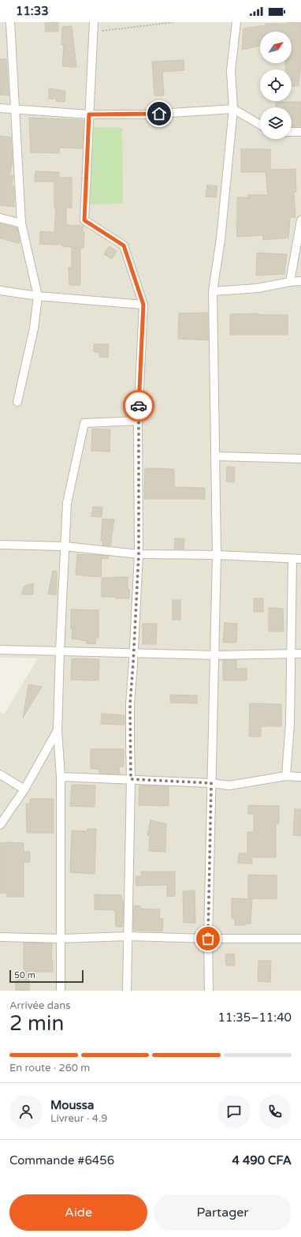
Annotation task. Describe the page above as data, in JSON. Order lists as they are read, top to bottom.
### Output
{
  "scale_bar": "50 m",
  "north": "top right",
  "page": {
    "status": "11:33",
    "scale": "50 m",
    "heading": ["2 min", "Arrivée dans", "11:35–11:40"],
    "panel": [
      "Moussa",
      "Livreur · 4.9",
      "Commande #6456",
      "4 490 CFA"
    ],
    "bar": "En route · 260 m",
    "buttons": ["Aide", "Partager"]
  }
}
